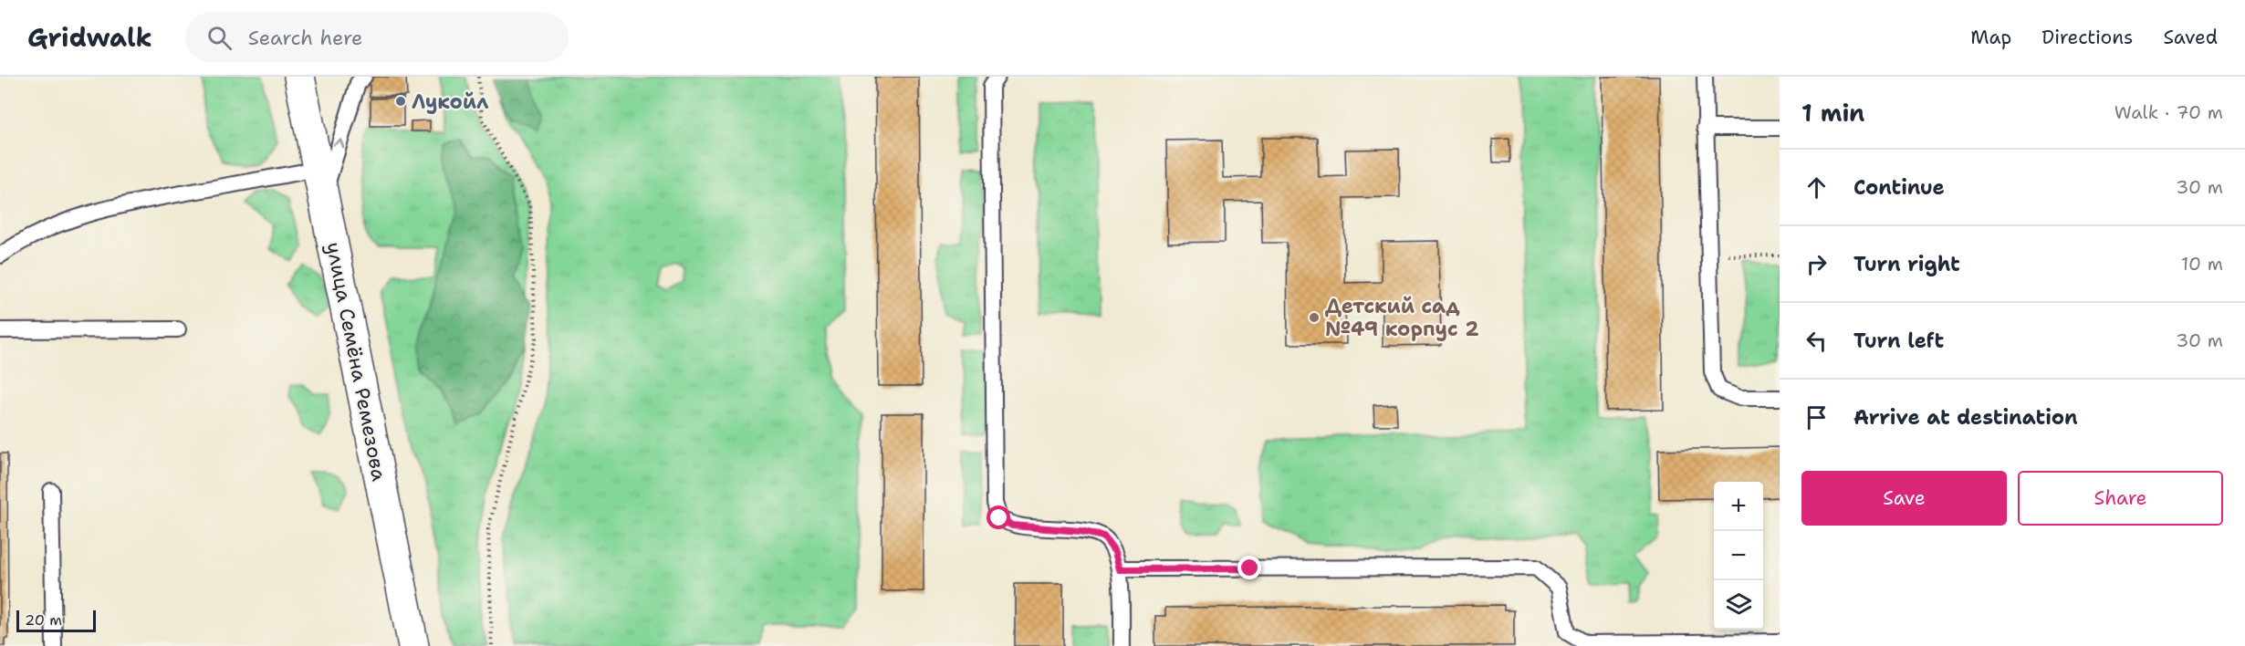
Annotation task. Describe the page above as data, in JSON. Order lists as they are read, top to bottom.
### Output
{
  "streets": {
    "main road": ["улица Семёна Ремезова"]
  },
  "places": ["Лукойл", "Детский сад №49 корпус 2"],
  "scale_bar": "20 m",
  "page": {
    "header": "Gridwalk",
    "search": "Search here",
    "nav": ["Map", "Directions", "Saved"],
    "heading": ["1 min", "Walk · 70 m"],
    "list": [
      ["Continue", "30 m"],
      ["Turn right", "10 m"],
      ["Turn left", "30 m"],
      "Arrive at destination"
    ],
    "buttons": ["Save", "Share"],
    "map_buttons": ["+", "−"],
    "scale": "20 m"
  }
}
